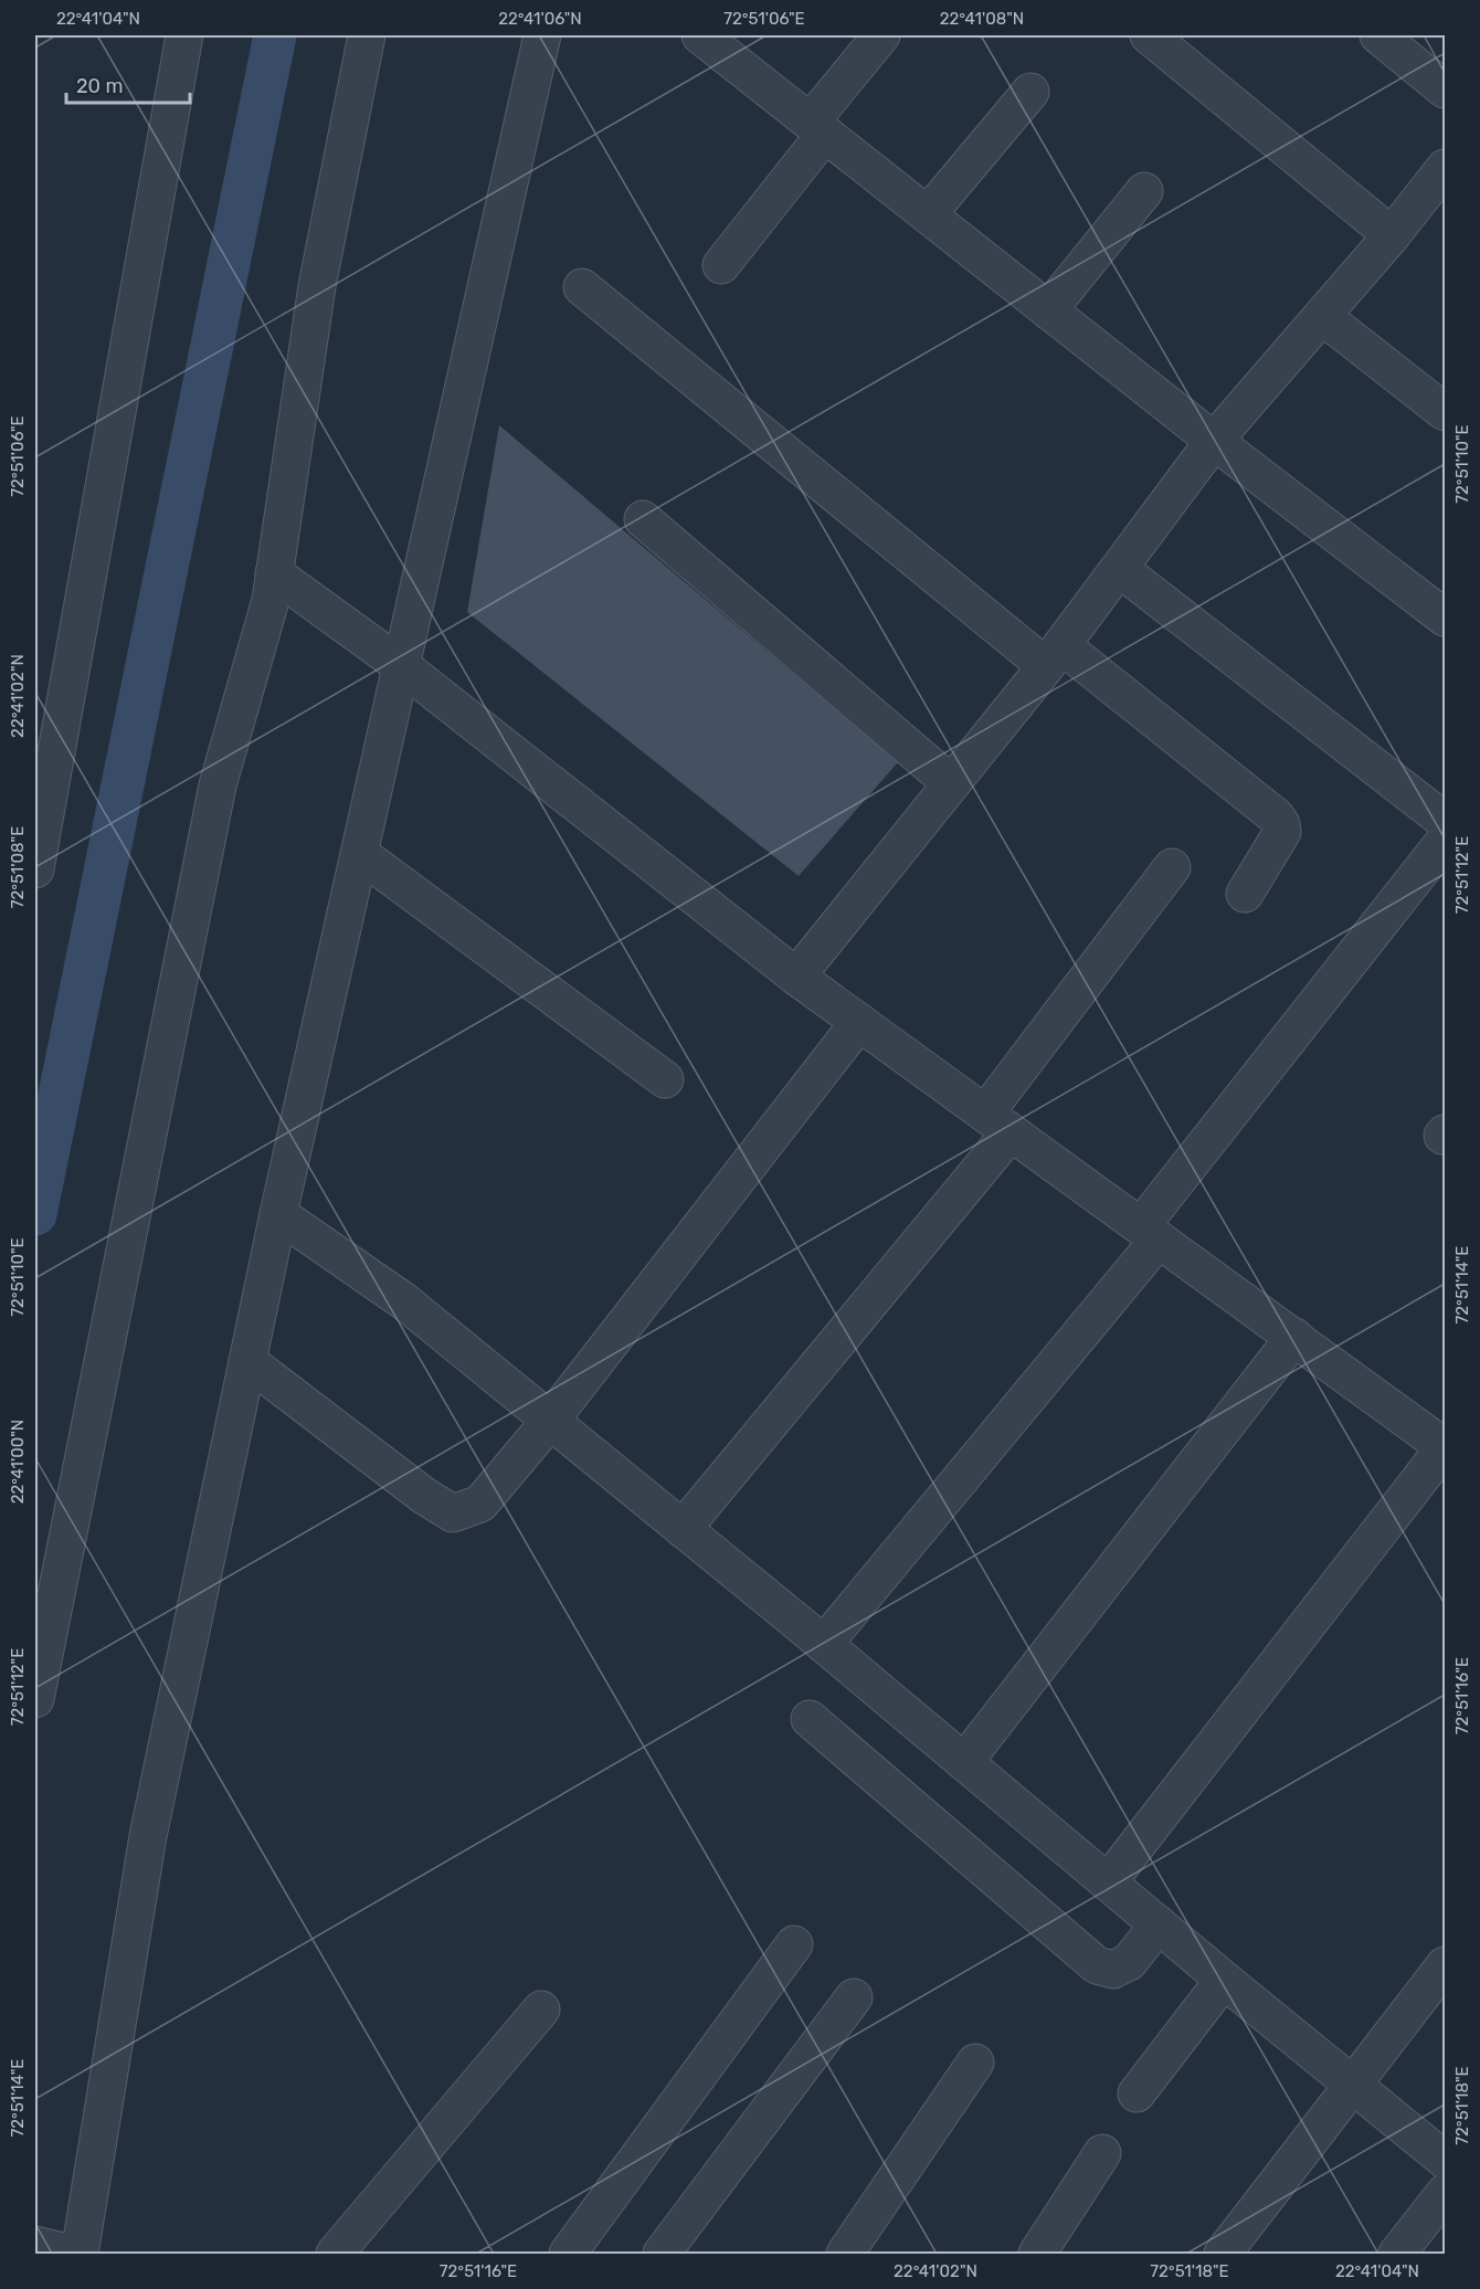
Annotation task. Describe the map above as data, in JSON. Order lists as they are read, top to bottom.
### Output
{
  "scale_bar": "20 m",
  "coordinates": [
    "22°41'04\"N",
    "22°41'06\"N",
    "72°51'06\"E",
    "22°41'08\"N",
    "72°51'10\"E",
    "22°41'02\"N",
    "72°51'08\"E",
    "72°51'12\"E",
    "72°51'14\"E",
    "22°41'00\"N",
    "72°51'16\"E",
    "72°51'18\"E"
  ]
}
